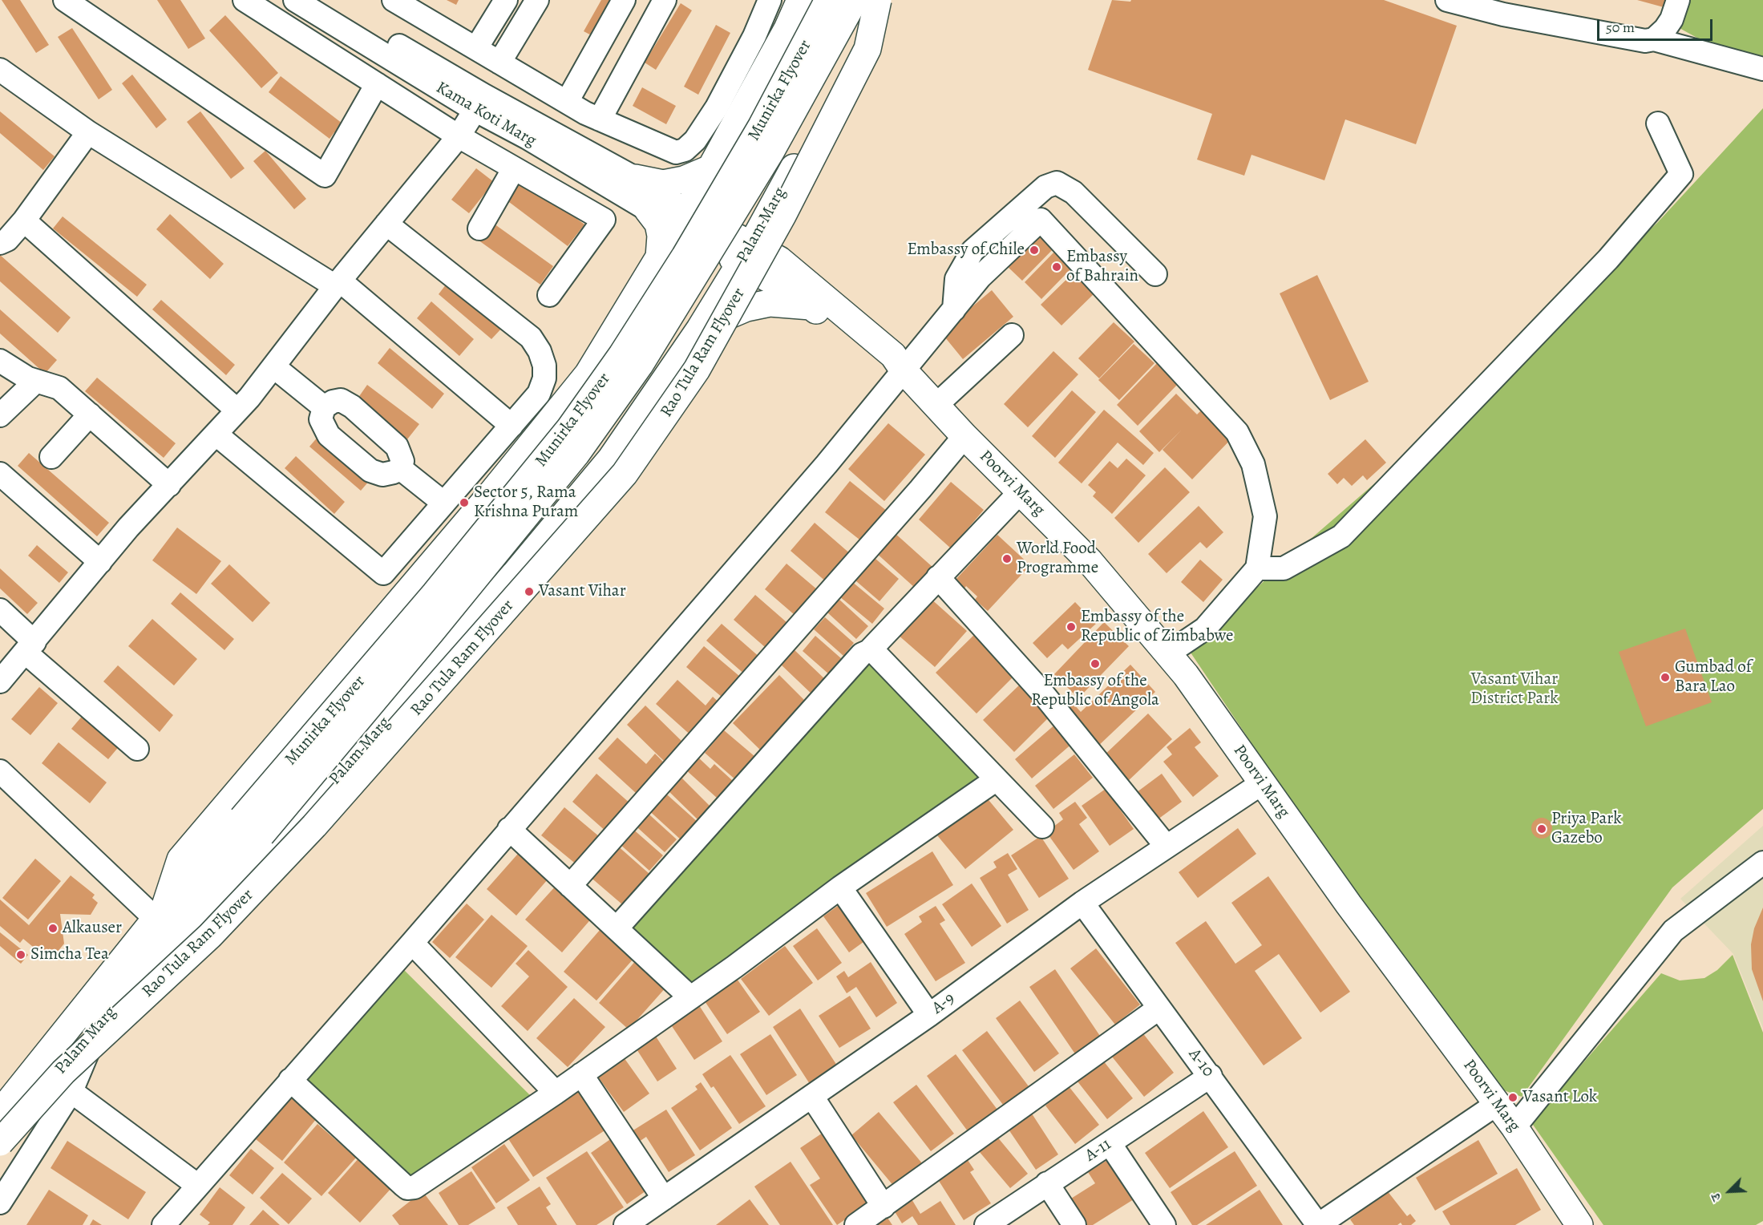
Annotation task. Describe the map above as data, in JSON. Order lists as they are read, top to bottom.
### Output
{
  "streets": {
    "main road": [
      "Munirka Flyover",
      "Palam Marg",
      "Rao Tula Ram Flyover",
      "Poorvi Marg"
    ],
    "street": [
      "Kama Koti Marg",
      "A-9",
      "A-10",
      "A-11"
    ]
  },
  "crossings": [
    ["Munirka Flyover", "Palam Marg"],
    ["Kama Koti Marg", "Palam Marg"],
    ["Palam Marg", "Rao Tula Ram Flyover"],
    ["Palam Marg", "Poorvi Marg"],
    ["Poorvi Marg", "A-9"],
    ["A-9", "A-10"],
    ["A-10", "A-11"]
  ],
  "parks": ["Vasant Vihar District Park"],
  "places": [
    "Embassy of Chile",
    "Embassy of Bahrain",
    "Sector 5, Rama Krishna Puram",
    "World Food Programme",
    "Vasant Vihar",
    "Embassy of the Republic of Zimbabwe",
    "Embassy of the Republic of Angola",
    "Gumbad of Bara Lao",
    "Priya Park Gazebo",
    "Alkauser",
    "Simcha Tea",
    "Vasant Lok"
  ],
  "scale_bar": "50 m",
  "north": "bottom left"
}
